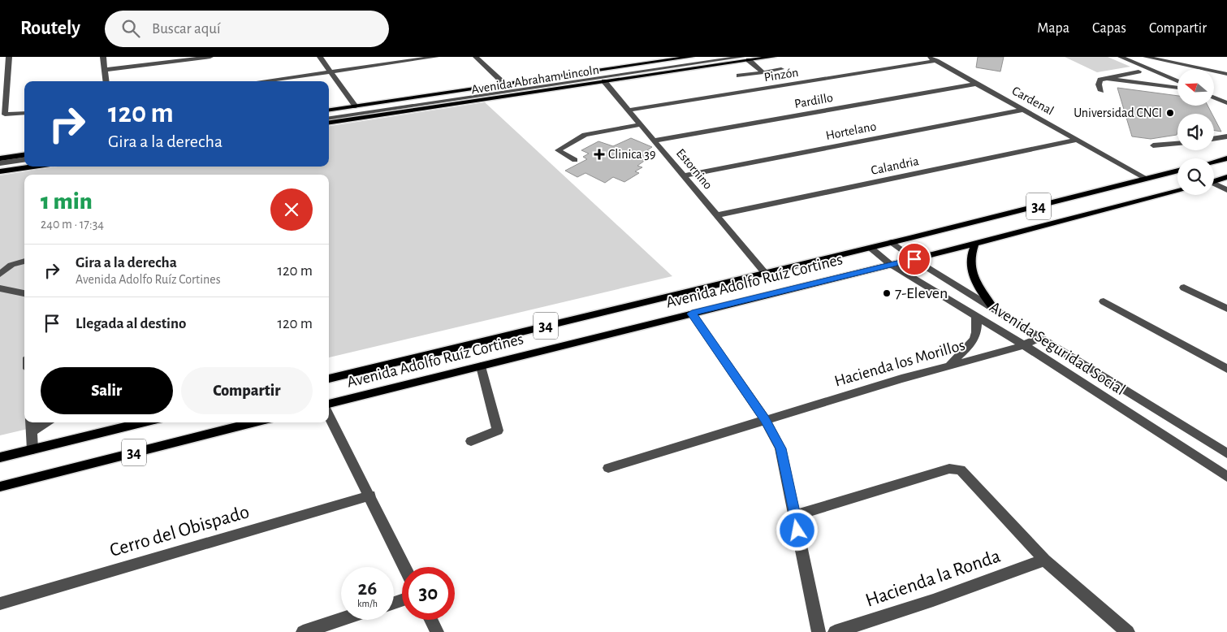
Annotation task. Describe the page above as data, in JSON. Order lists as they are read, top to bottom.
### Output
{
  "streets": {
    "main road": ["Avenida Abraham Lincoln", "34", "Avenida Adolfo Ruíz Cortines"],
    "street": [
      "Pinzón",
      "Pardillo",
      "Cardenal",
      "Hortelano",
      "Calandria",
      "Estornino",
      "Avenida Seguridad Social",
      "Hacienda los Morillos",
      "Cerro del Obispado",
      "Hacienda la Ronda"
    ]
  },
  "crossings": [
    ["Pinzón", "Cardenal"],
    ["Pinzón", "Estornino"],
    ["Avenida Abraham Lincoln", "Estornino"],
    ["Pardillo", "Cardenal"],
    ["Pardillo", "Estornino"],
    ["Cardenal", "Hortelano"],
    ["Cardenal", "Calandria"],
    ["Cardenal", "Avenida Adolfo Ruíz Cortines"],
    ["Hortelano", "Estornino"],
    ["Calandria", "Estornino"],
    ["Estornino", "Avenida Adolfo Ruíz Cortines"],
    ["Avenida Adolfo Ruíz Cortines", "Avenida Seguridad Social"],
    ["Avenida Seguridad Social", "Hacienda los Morillos"]
  ],
  "places": {
    "other": ["Universidad CNCI", "7-Eleven"],
    "health": ["Clinica 39"]
  },
  "north": "left",
  "page": {
    "header": "Routely",
    "search": "Buscar aquí",
    "nav": ["Mapa", "Capas", "Compartir"],
    "turn": ["120 m", "Gira a la derecha"],
    "heading": ["1 min", "240 m · 17:34"],
    "list": [
      {
        "name": "Gira a la derecha",
        "note": "Avenida Adolfo Ruíz Cortines",
        "value": "120 m"
      },
      {
        "name": "Llegada al destino",
        "value": "120 m"
      }
    ],
    "buttons": ["Salir", "Compartir"],
    "speed": "26 km/h",
    "limit": "30"
  }
}
